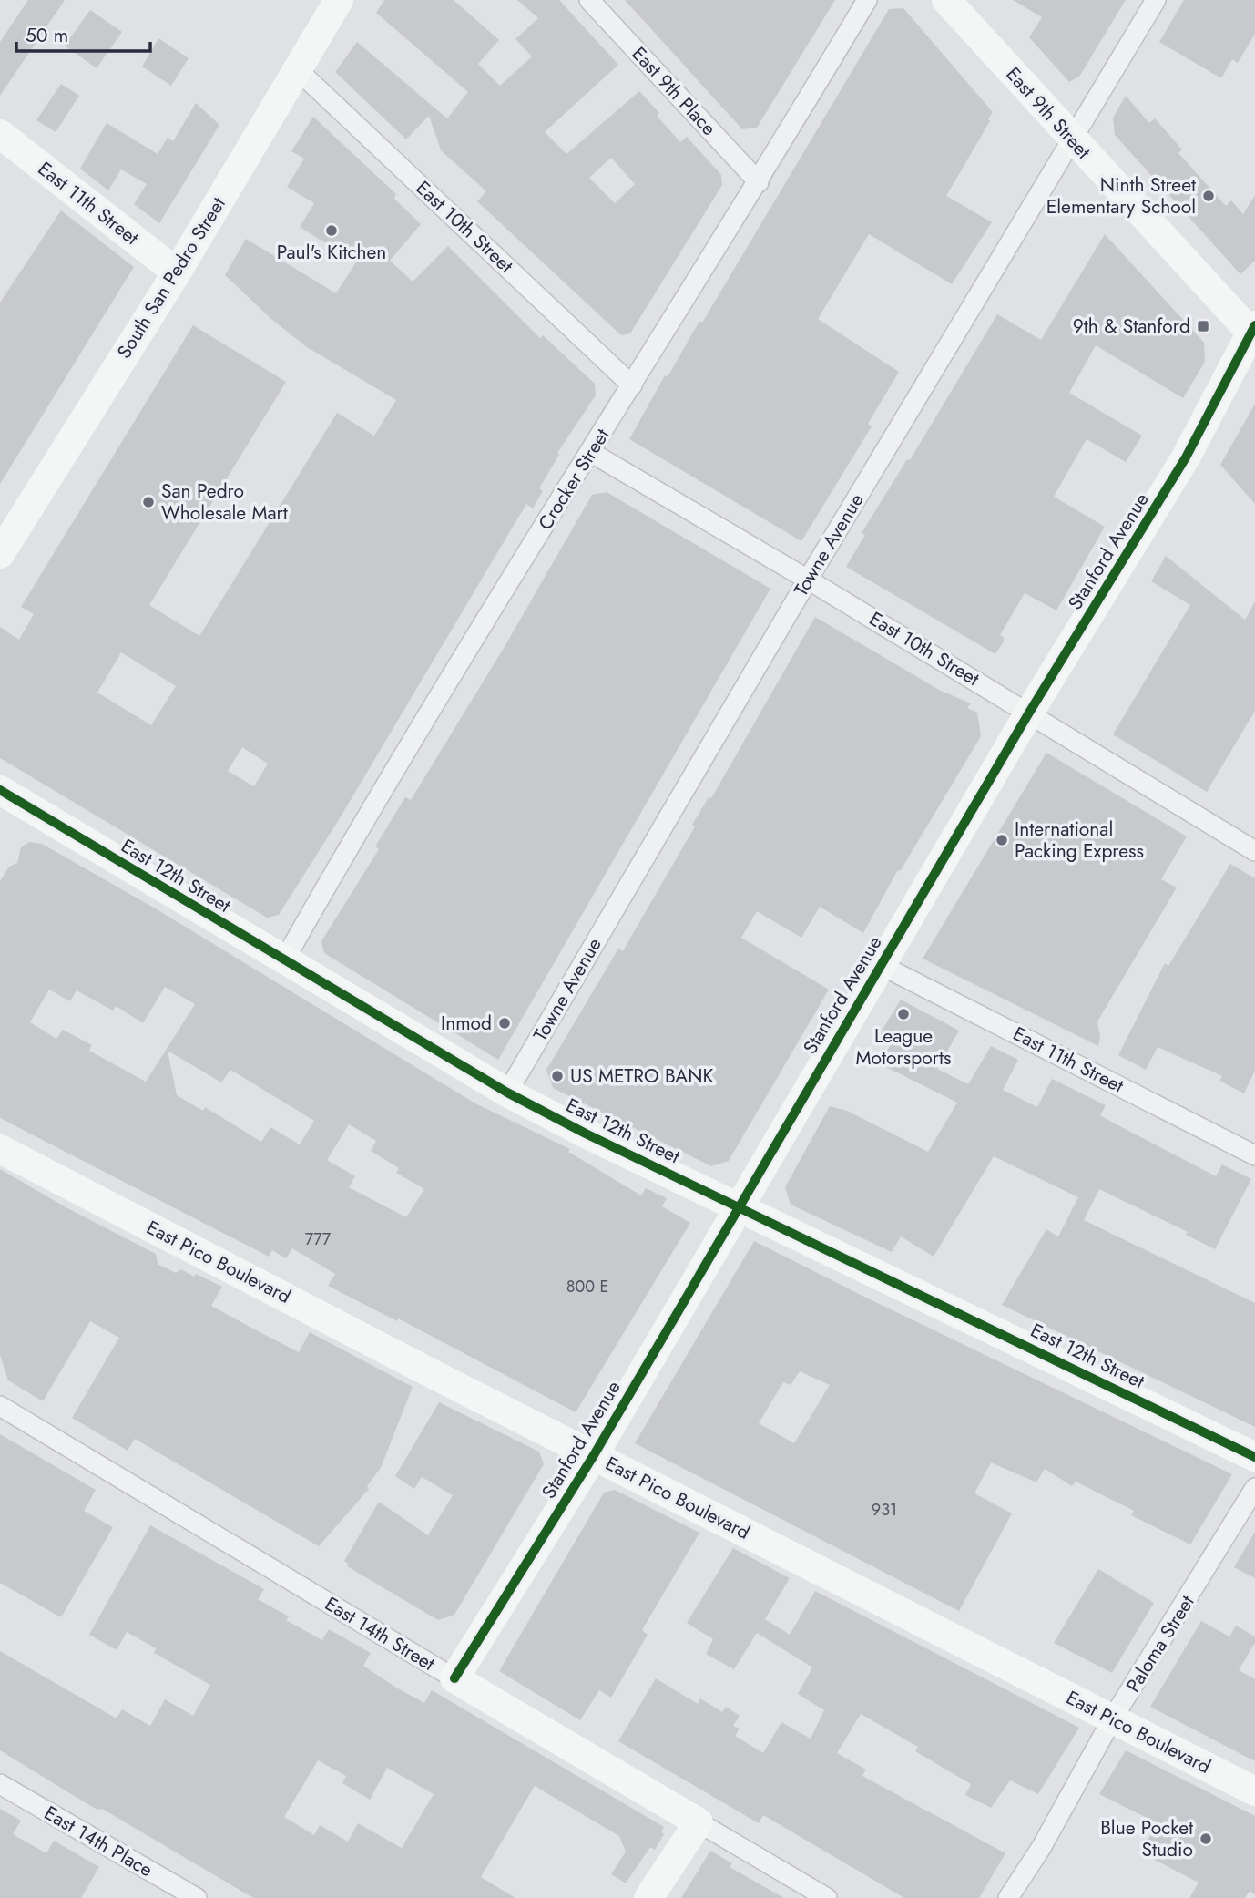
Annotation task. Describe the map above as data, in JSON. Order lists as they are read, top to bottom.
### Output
{
  "streets": {
    "street": [
      "East 9th Place",
      "East 9th Street",
      "East 11th Street",
      "East 10th Street",
      "South San Pedro Street",
      "Crocker Street",
      "Towne Avenue",
      "Stanford Avenue",
      "East 12th Street",
      "East Pico Boulevard",
      "East 14th Street",
      "Paloma Street",
      "East 14th Place"
    ]
  },
  "crossings": [
    ["East 9th Place", "Crocker Street"],
    ["East 9th Street", "Towne Avenue"],
    ["East 9th Street", "Stanford Avenue"],
    ["East 11th Street", "South San Pedro Street"],
    ["East 11th Street", "Stanford Avenue"],
    ["East 10th Street", "South San Pedro Street"],
    ["East 10th Street", "Crocker Street"],
    ["East 10th Street", "Towne Avenue"],
    ["East 10th Street", "Stanford Avenue"],
    ["Crocker Street", "East 12th Street"],
    ["Towne Avenue", "East 12th Street"],
    ["Stanford Avenue", "East 12th Street"],
    ["Stanford Avenue", "East Pico Boulevard"],
    ["Stanford Avenue", "East 14th Street"],
    ["East Pico Boulevard", "Paloma Street"]
  ],
  "places": {
    "other": [
      "Ninth Street Elementary School",
      "Paul's Kitchen",
      "San Pedro Wholesale Mart",
      "International Packing Express",
      "League Motorsports",
      "Inmod",
      "US METRO BANK",
      "Blue Pocket Studio"
    ],
    "transit": ["9th & Stanford"]
  },
  "house_numbers": ["777", "800 E", "931"],
  "scale_bar": "50 m"
}
